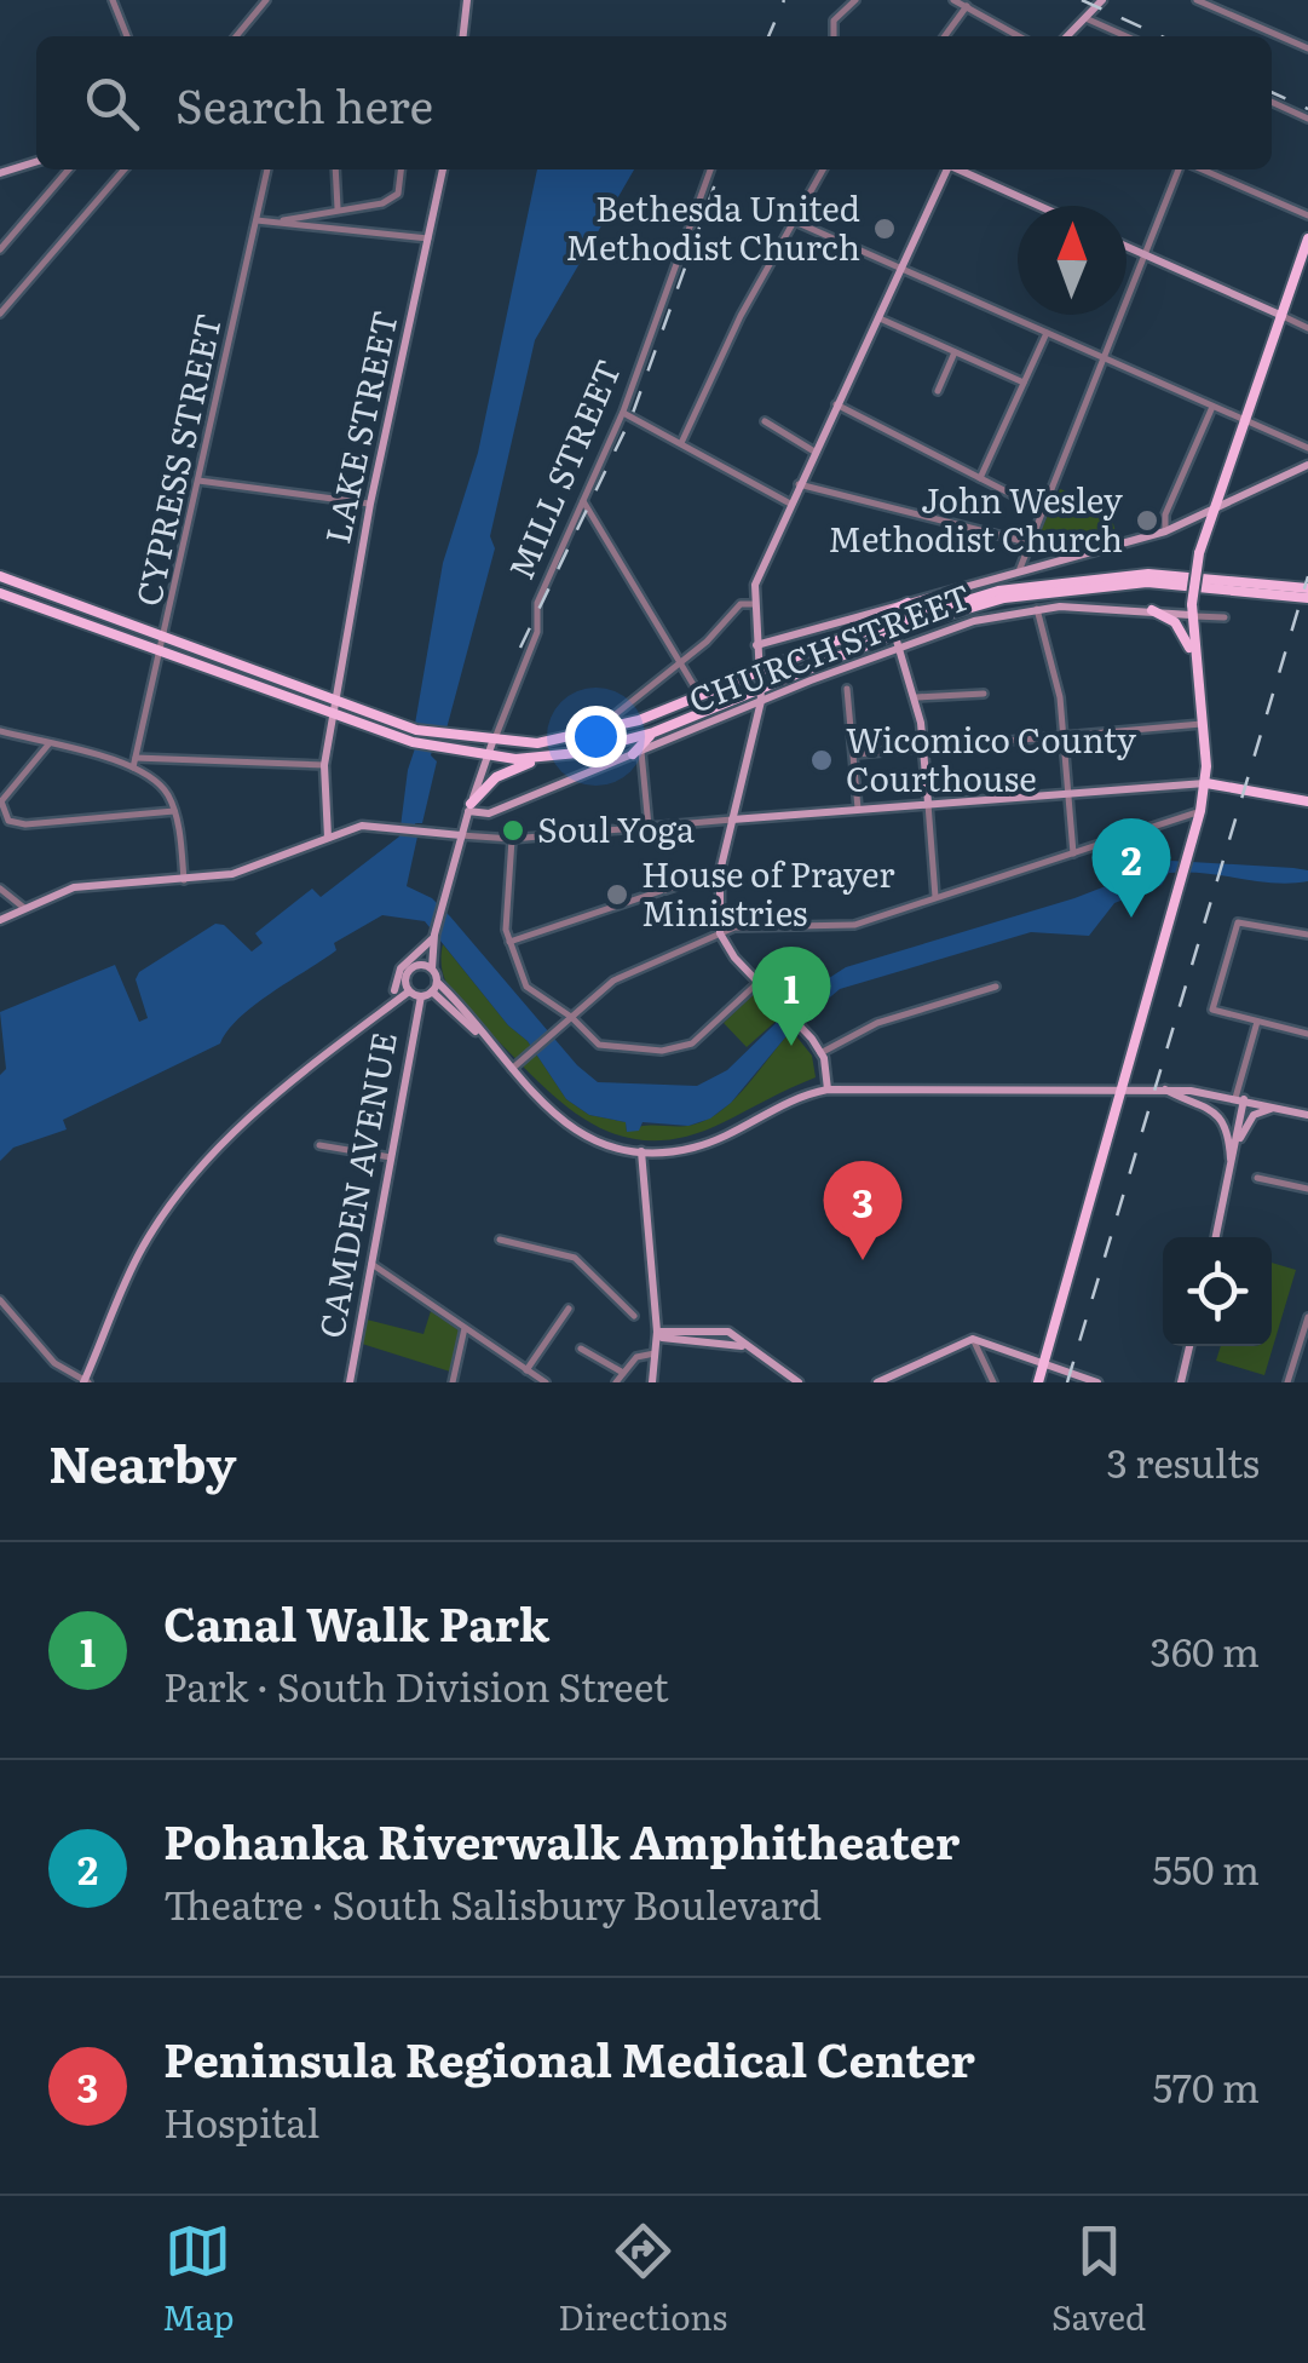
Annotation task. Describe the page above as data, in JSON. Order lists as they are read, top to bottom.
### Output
{
  "streets": {
    "street": [
      "LAKE STREET",
      "CYPRESS STREET",
      "MILL STREET",
      "CHURCH STREET",
      "CAMDEN AVENUE"
    ]
  },
  "crossings": [
    ["MILL STREET", "CHURCH STREET"],
    ["MILL STREET", "CAMDEN AVENUE"]
  ],
  "places": [
    "Bethesda United Methodist Church",
    "John Wesley Methodist Church",
    "Wicomico County Courthouse",
    "Soul Yoga",
    "House of Prayer Ministries"
  ],
  "north": "top",
  "page": {
    "search": "Search here",
    "pins": ["2", "1", "3"],
    "heading": ["Nearby", "3 results"],
    "list": [
      {
        "mark": "1",
        "name": "Canal Walk Park",
        "note": "Park · South Division Street",
        "value": "360 m"
      },
      {
        "mark": "2",
        "name": "Pohanka Riverwalk Amphitheater",
        "note": "Theatre · South Salisbury Boulevard",
        "value": "550 m"
      },
      {
        "mark": "3",
        "name": "Peninsula Regional Medical Center",
        "note": "Hospital",
        "value": "570 m"
      }
    ],
    "nav": ["Map", "Directions", "Saved"]
  }
}
